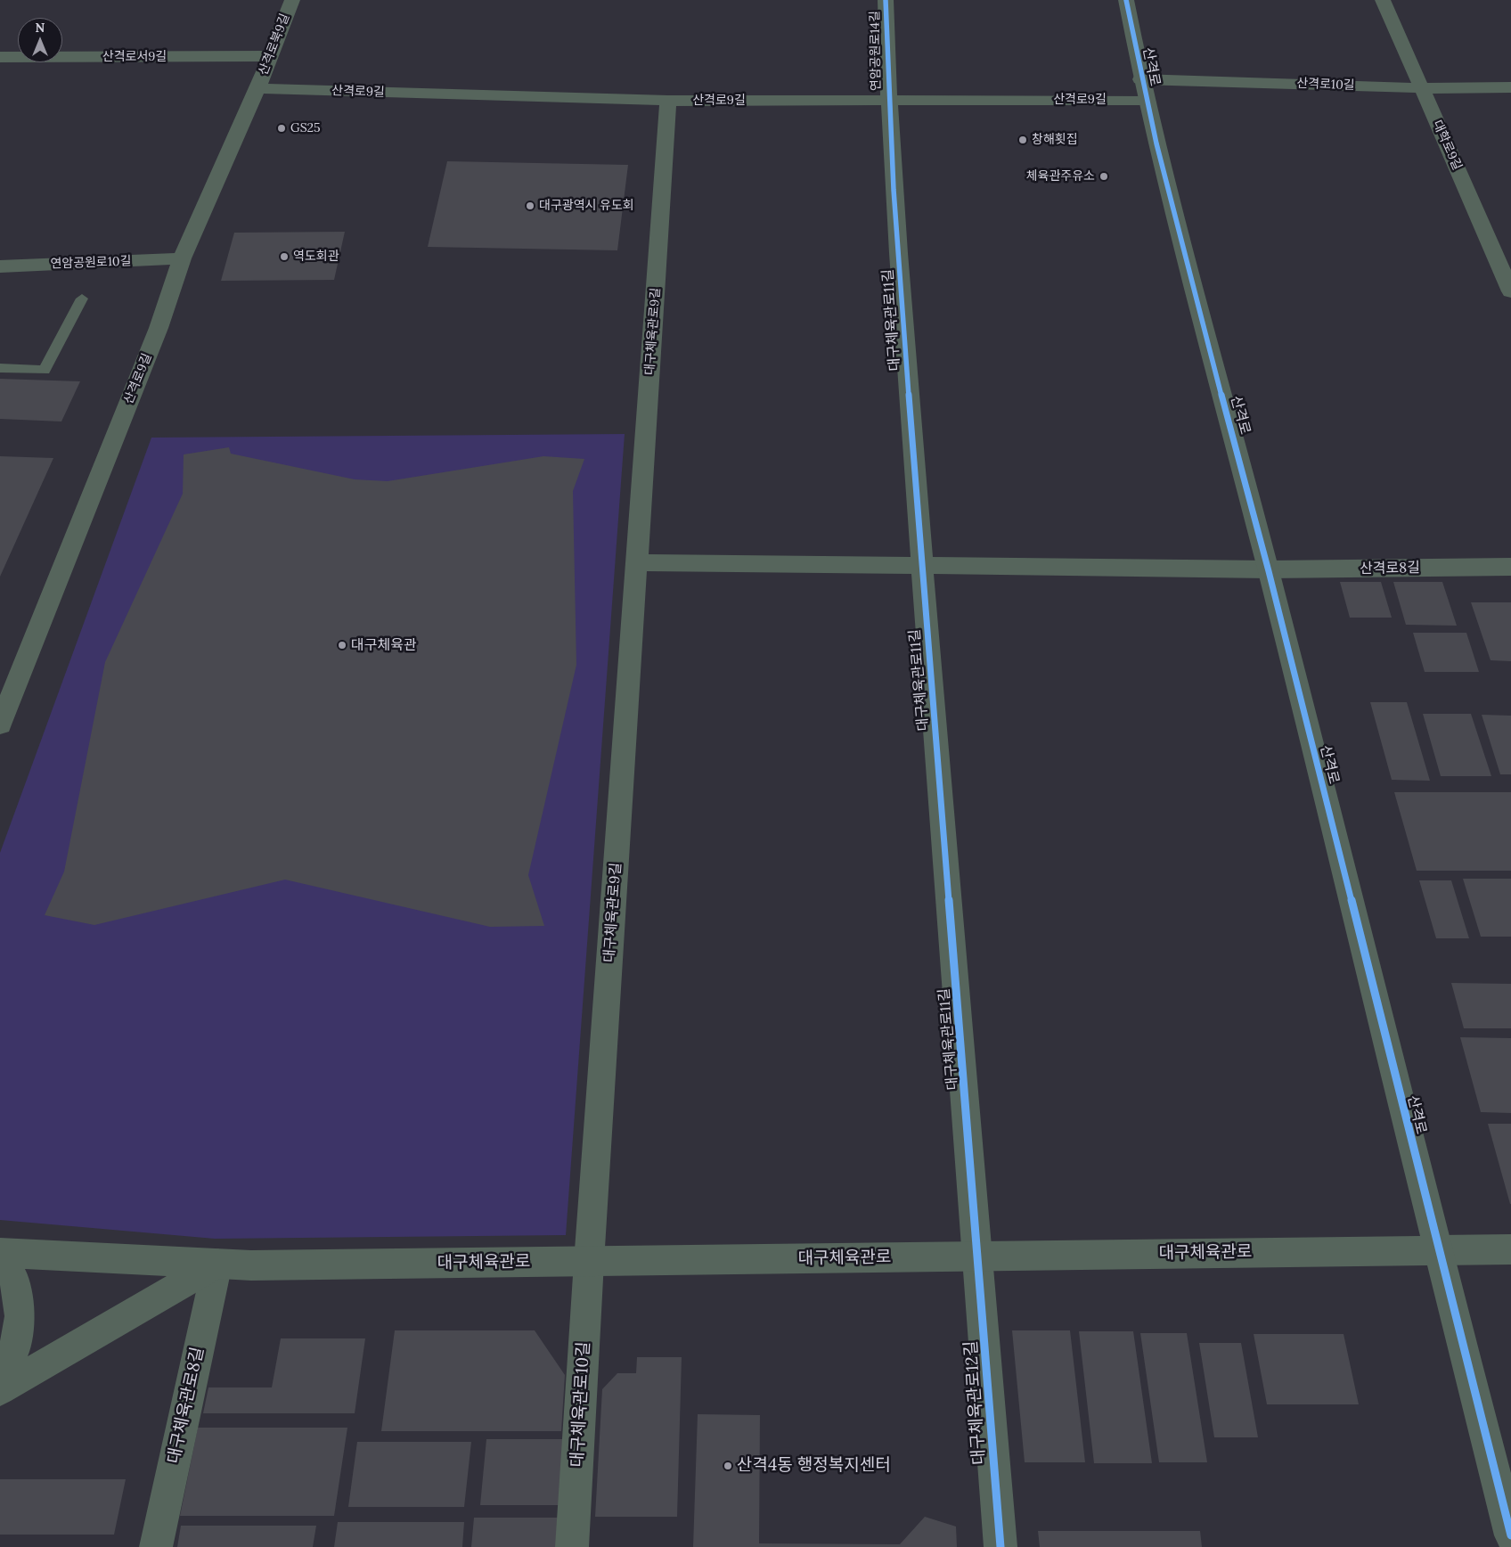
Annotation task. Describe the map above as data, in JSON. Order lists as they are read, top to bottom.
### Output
{
  "streets": {
    "street": [
      "산격로북9길",
      "연암공원로14길",
      "산격로서9길",
      "산격로",
      "산격로10길",
      "산격로9길",
      "대학로9길",
      "연암공원로10길",
      "대구체육관로11길",
      "대구체육관로9길",
      "산격로8길",
      "대구체육관로",
      "대구체육관로12길",
      "대구체육관로10길",
      "대구체육관로8길"
    ]
  },
  "crossings": [
    ["산격로북9길", "산격로서9길"],
    ["산격로북9길", "산격로9길"],
    ["연암공원로14길", "산격로9길"],
    ["연암공원로14길", "대구체육관로11길"],
    ["산격로", "산격로10길"],
    ["산격로", "산격로9길"],
    ["산격로", "산격로8길"],
    ["산격로", "대구체육관로"],
    ["산격로10길", "산격로9길"],
    ["산격로10길", "대학로9길"],
    ["산격로9길", "연암공원로10길"],
    ["산격로9길", "대구체육관로11길"],
    ["산격로9길", "대구체육관로9길"],
    ["대구체육관로11길", "대구체육관로"],
    ["대구체육관로11길", "대구체육관로12길"],
    ["대구체육관로9길", "대구체육관로"],
    ["대구체육관로9길", "대구체육관로10길"],
    ["대구체육관로", "대구체육관로12길"],
    ["대구체육관로", "대구체육관로10길"],
    ["대구체육관로", "대구체육관로8길"]
  ],
  "places": [
    "GS25",
    "창해횟집",
    "체육관주유소",
    "대구광역시 유도회",
    "역도회관",
    "대구체육관",
    "산격4동 행정복지센터"
  ],
  "north": "top"
}
